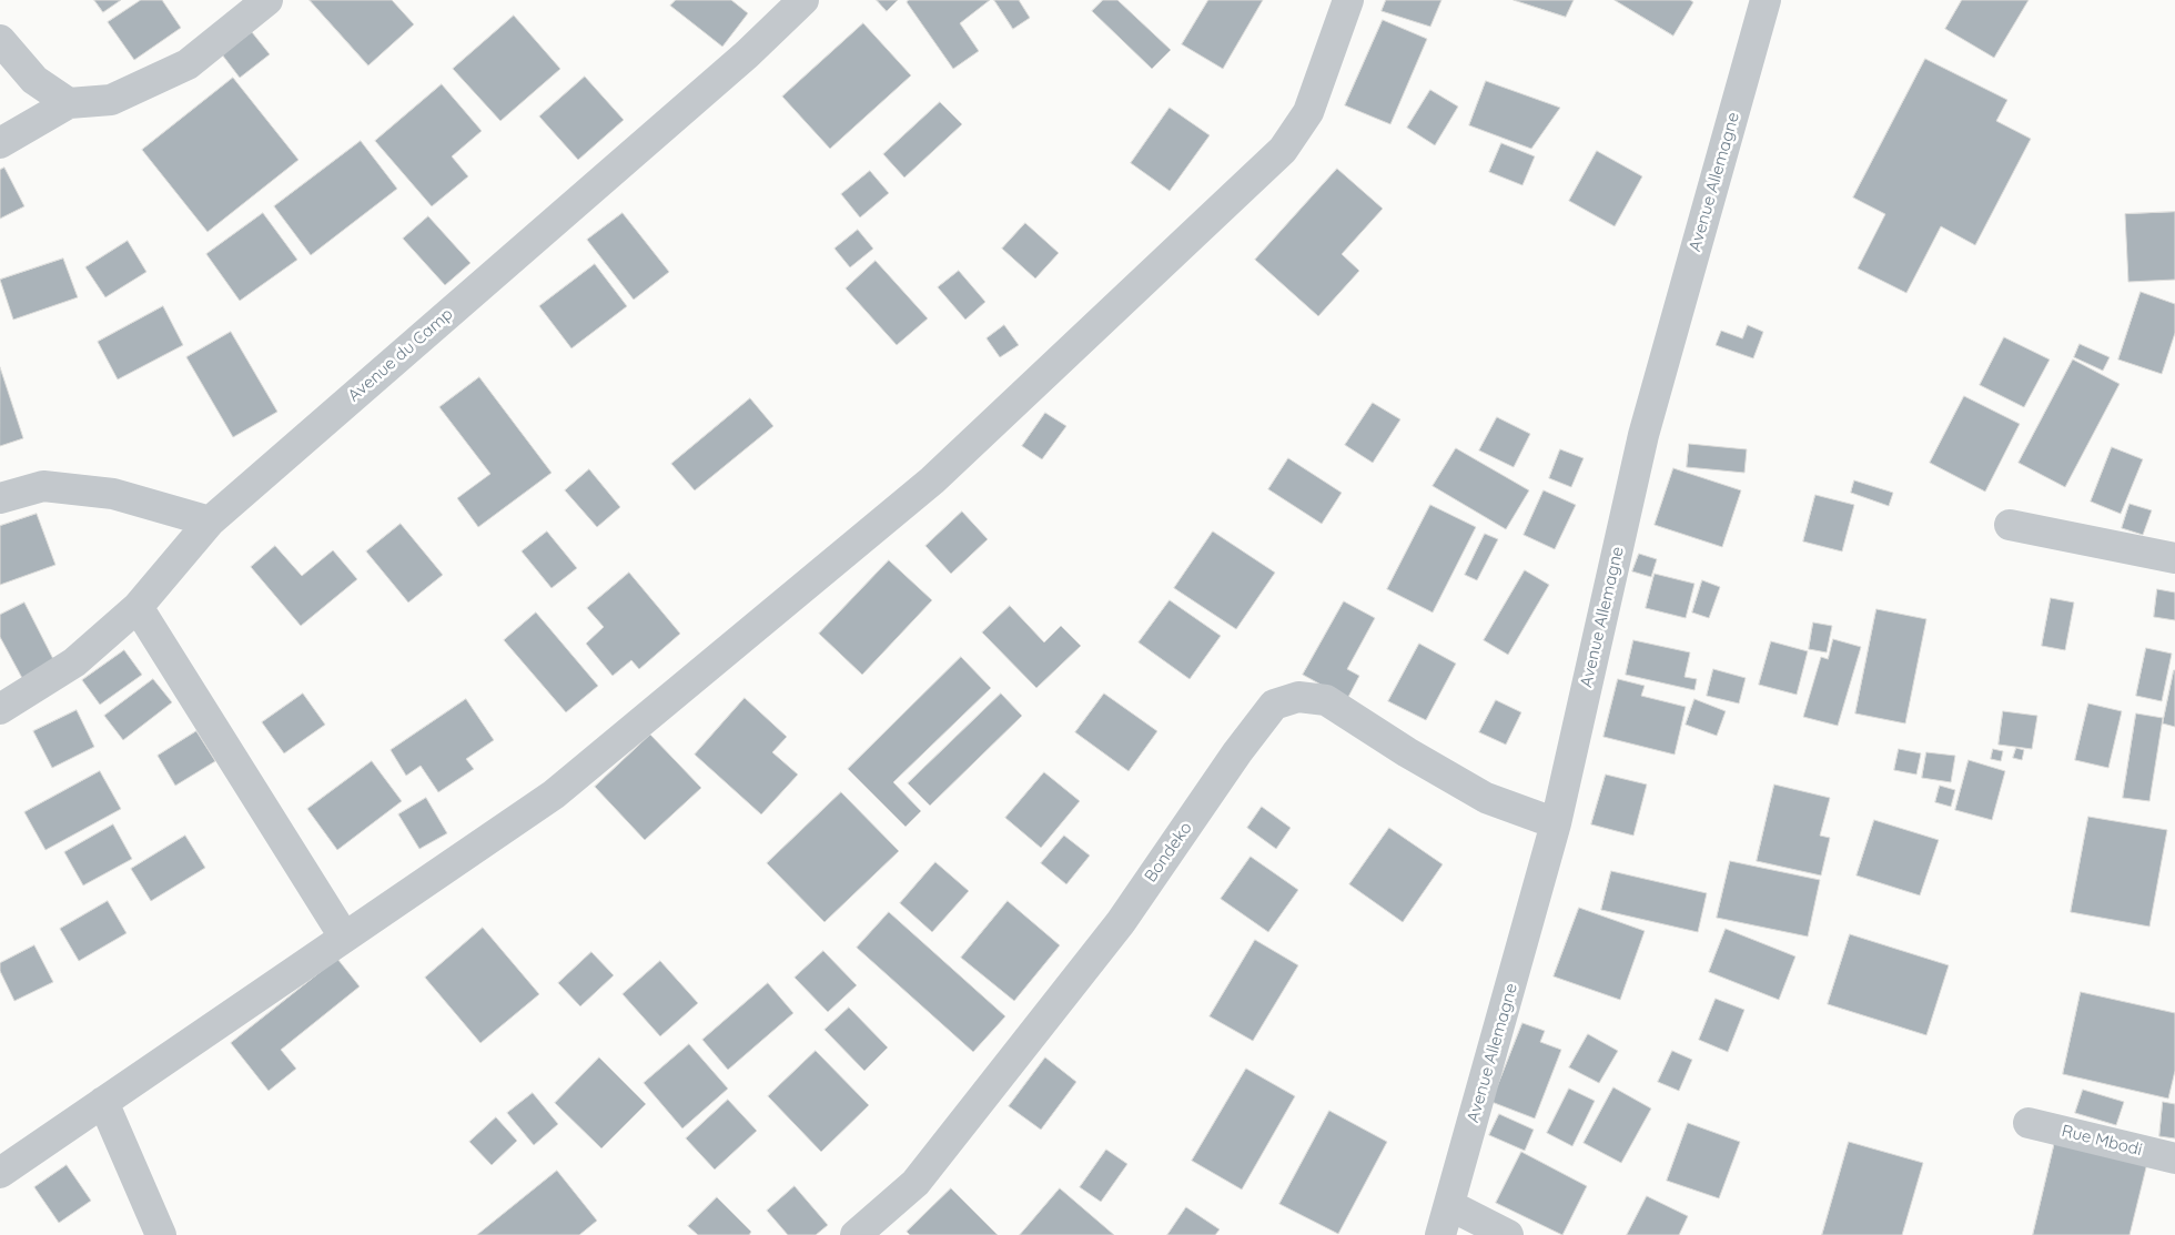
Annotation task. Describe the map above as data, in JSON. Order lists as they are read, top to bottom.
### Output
{
  "streets": {
    "street": [
      "Avenue Allemagne",
      "Avenue du Camp",
      "Bondeko",
      "Rue Mbodi"
    ]
  },
  "crossings": [
    ["Avenue Allemagne", "Bondeko"]
  ]
}
